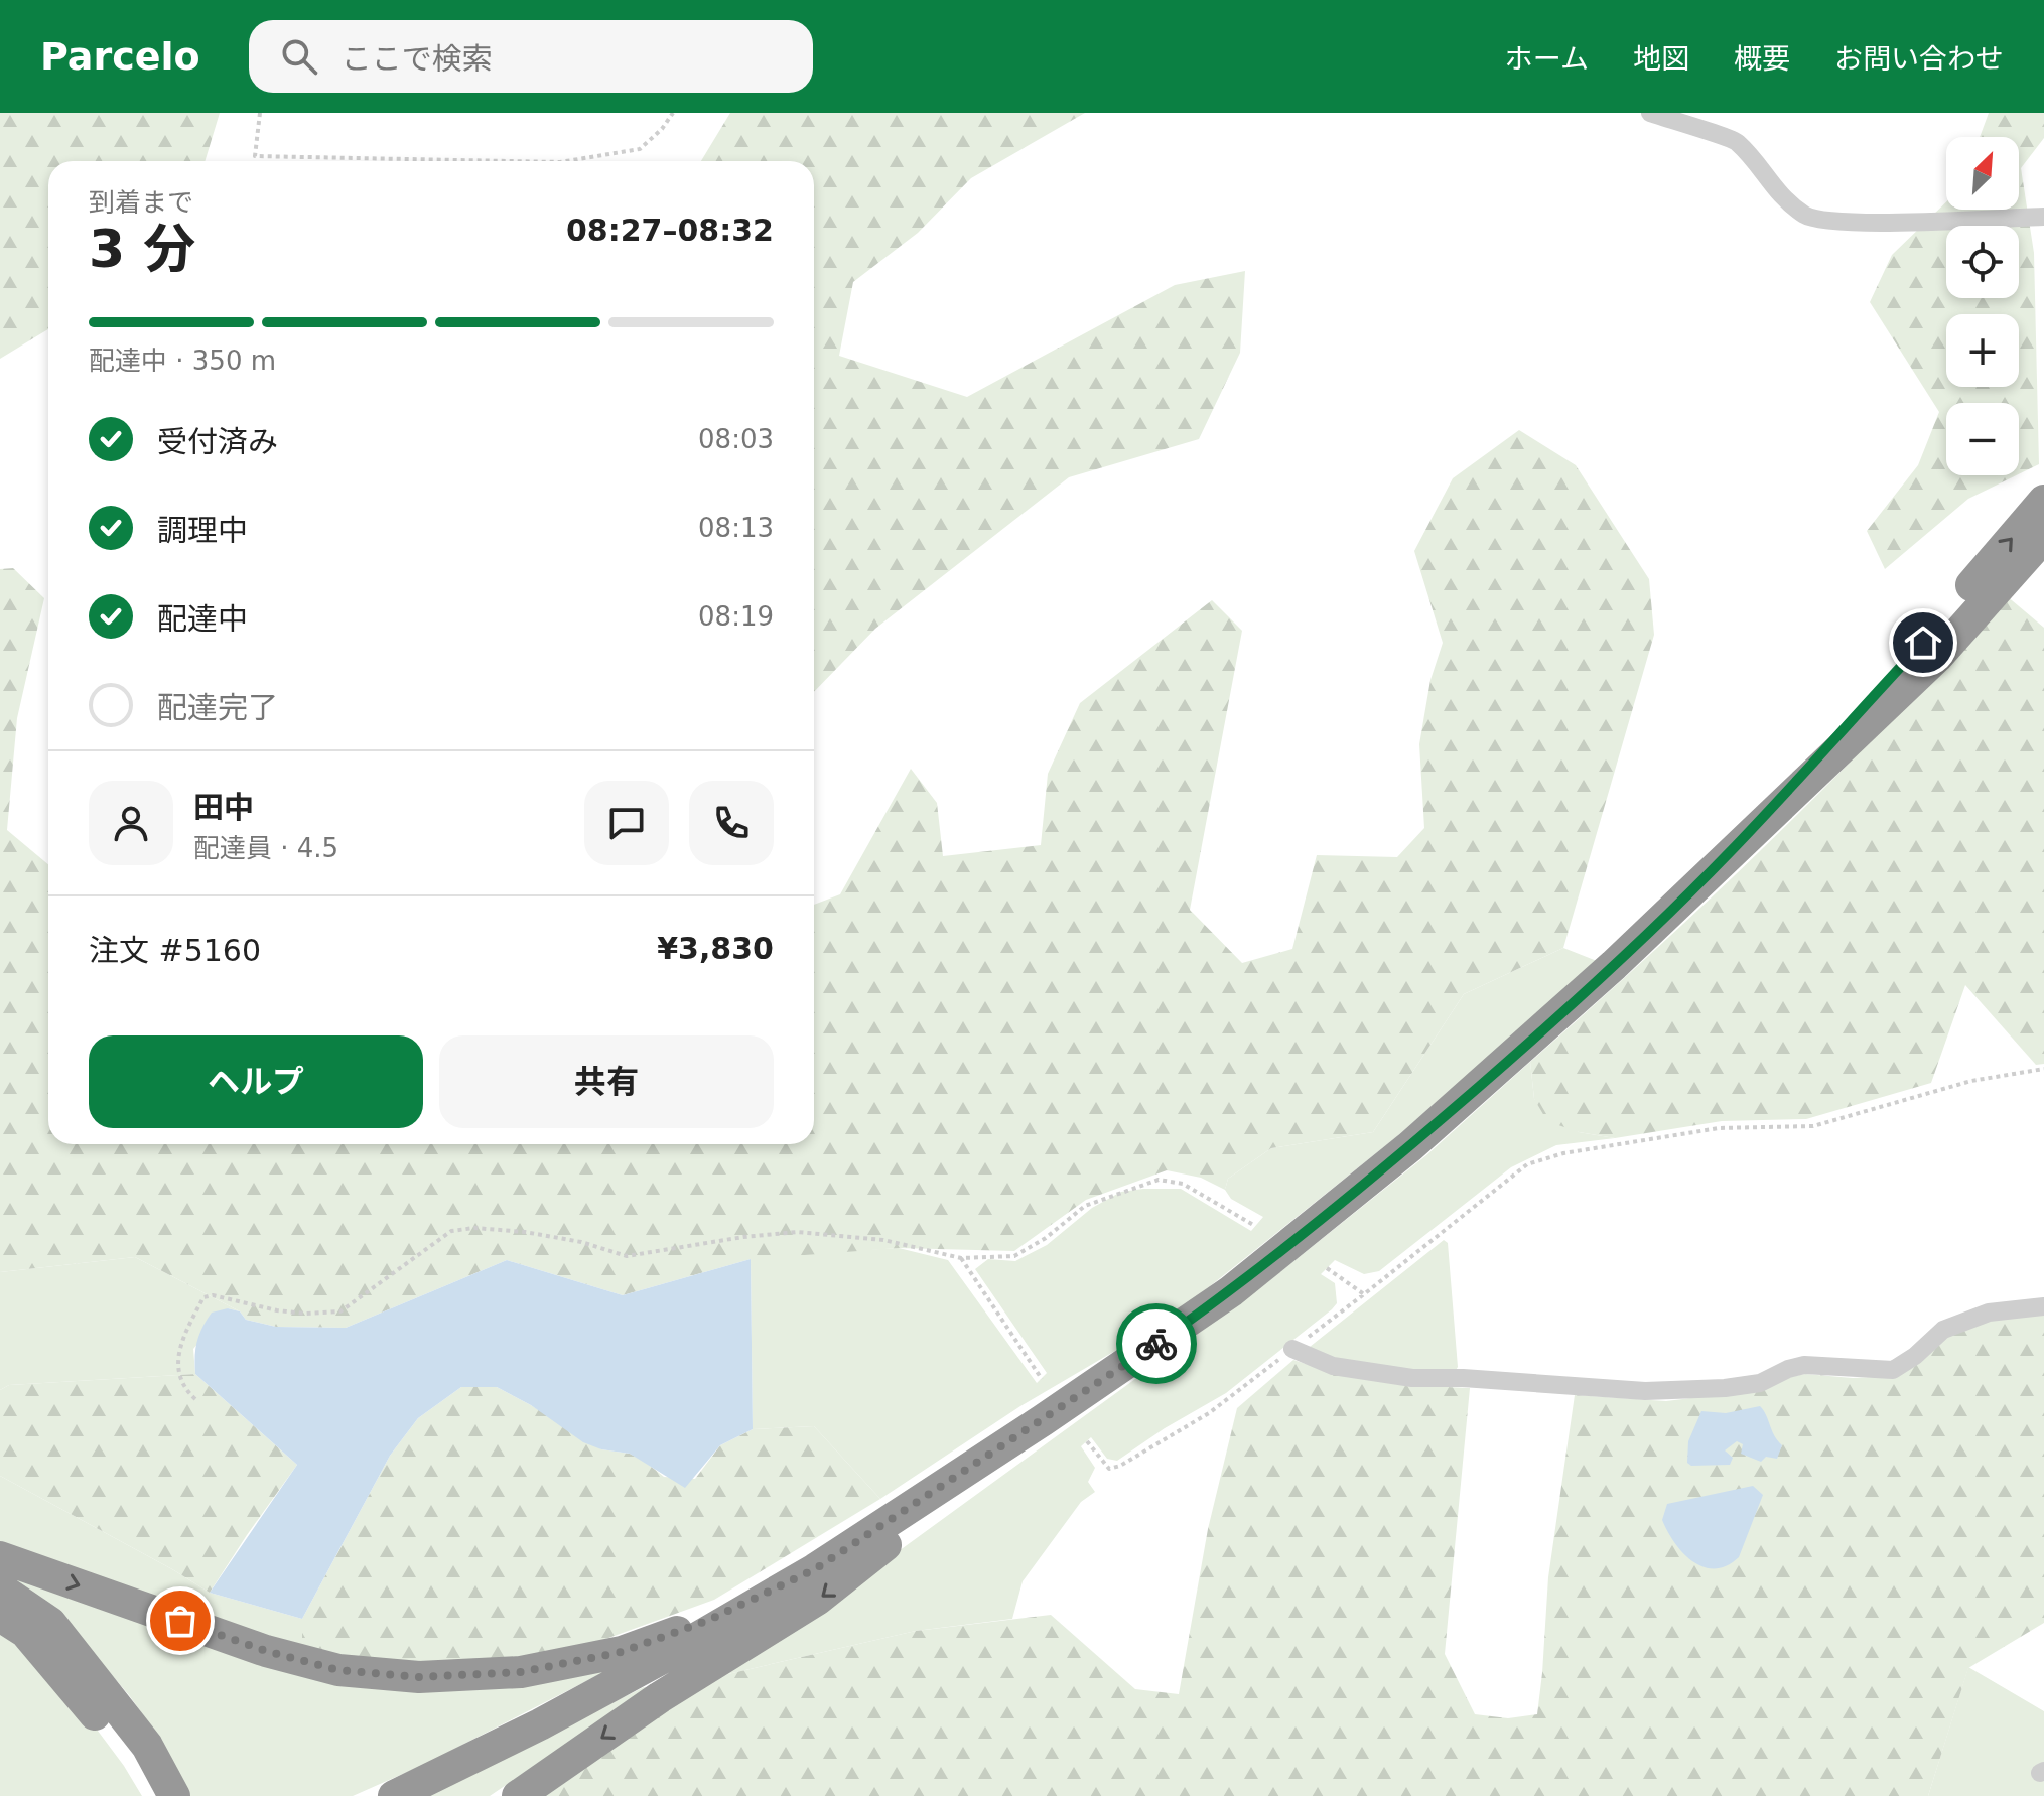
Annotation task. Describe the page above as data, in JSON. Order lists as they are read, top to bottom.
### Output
{
  "north": "top right",
  "page": {
    "header": "Parcelo",
    "search": "ここで検索",
    "nav": [
      "ホーム",
      "地図",
      "概要",
      "お問い合わせ"
    ],
    "map_buttons": ["+", "−"],
    "heading": ["3 分", "到着まで", "08:27–08:32"],
    "panel": [
      "田中",
      "配達員 · 4.5",
      "注文 #5160",
      "¥3,830"
    ],
    "bar": "配達中 · 350 m",
    "list": [
      ["受付済み", "08:03"],
      ["調理中", "08:13"],
      ["配達中", "08:19"],
      "配達完了"
    ],
    "buttons": ["ヘルプ", "共有"]
  }
}
